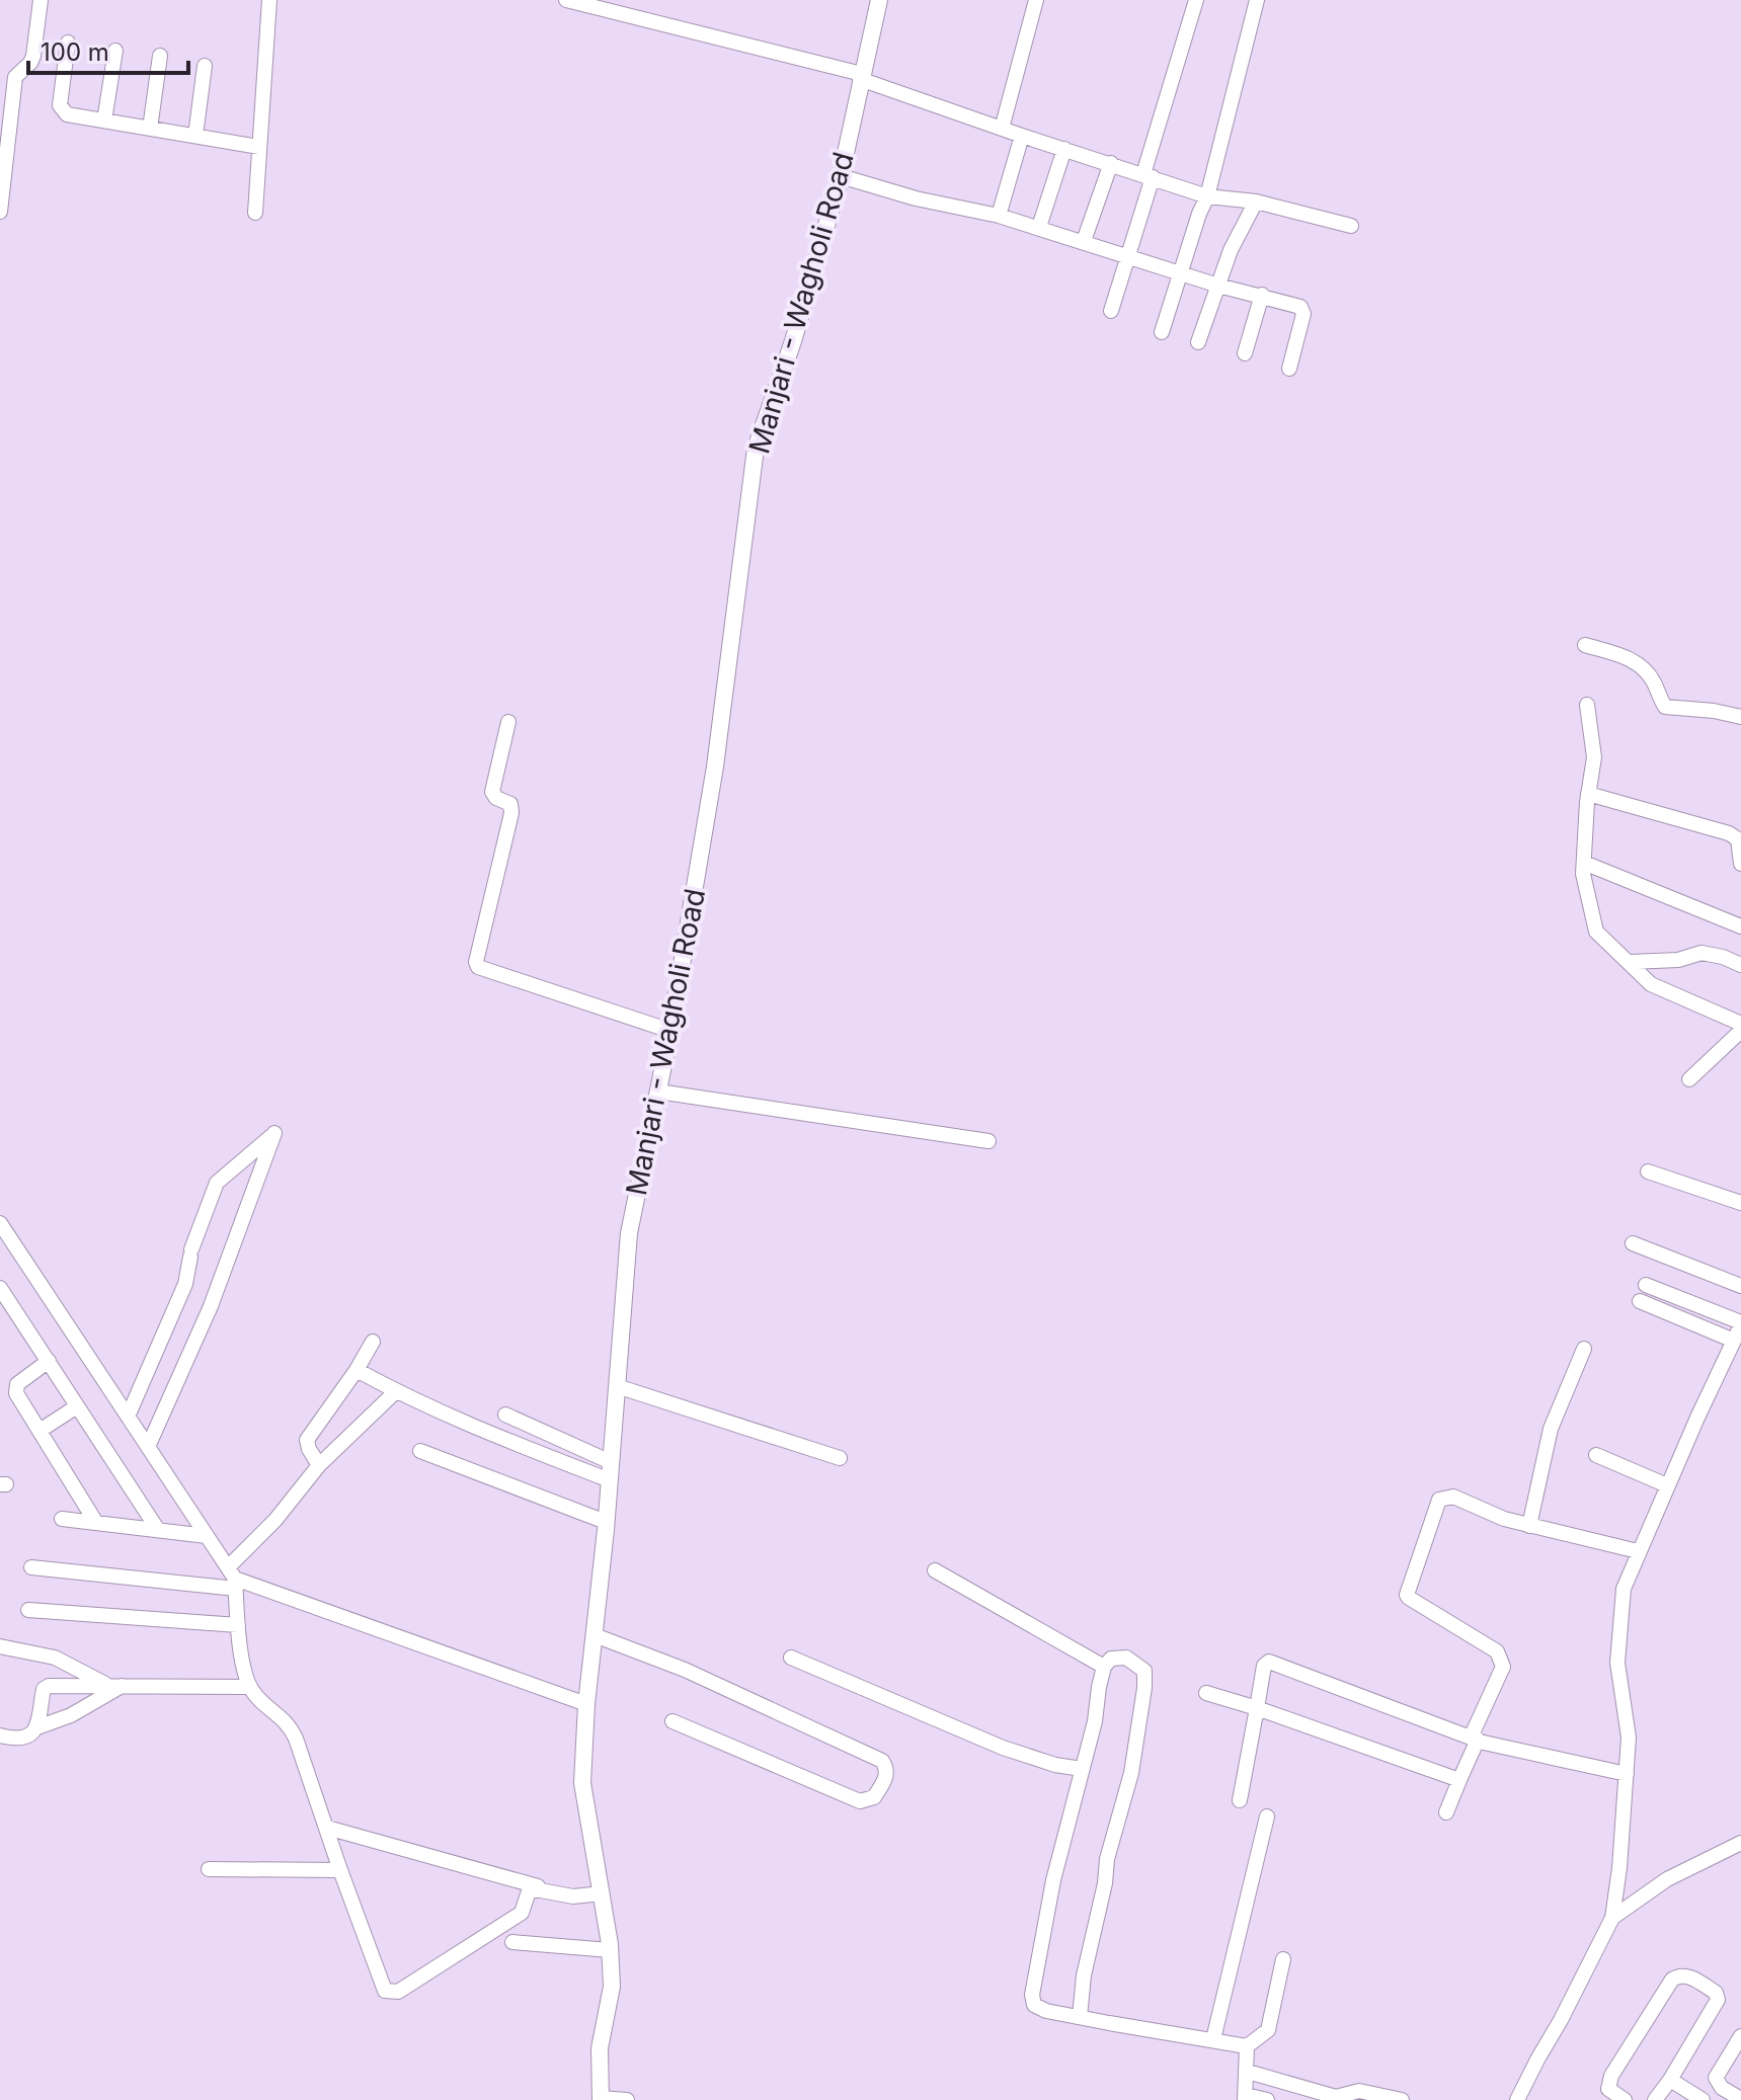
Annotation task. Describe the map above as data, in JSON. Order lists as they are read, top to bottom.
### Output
{
  "streets": {
    "main road": ["Manjari - Wagholi Road"]
  },
  "scale_bar": "100 m"
}
